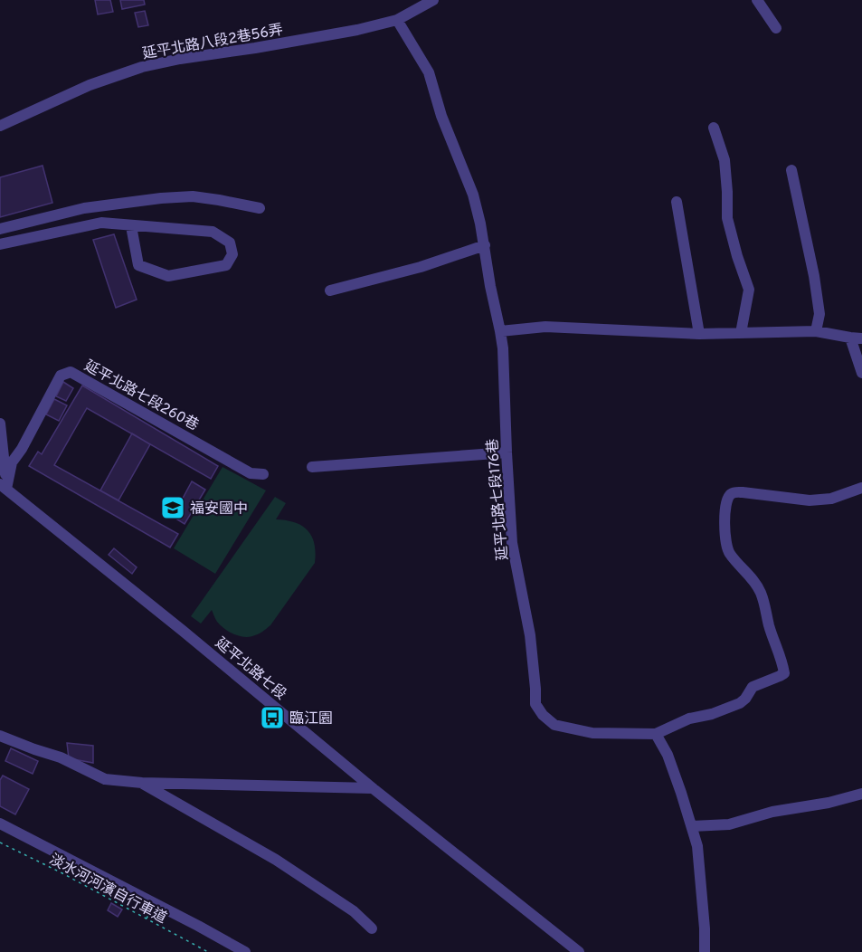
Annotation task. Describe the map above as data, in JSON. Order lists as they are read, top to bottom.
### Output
{
  "streets": {
    "street": [
      "延平北路八段2巷56弄",
      "延平北路七段260巷",
      "延平北路七段176巷",
      "延平北路七段"
    ],
    "path": ["淡水河河濱自行車道"]
  },
  "crossings": [
    ["延平北路八段2巷56弄", "延平北路七段176巷"],
    ["延平北路七段260巷", "延平北路七段"]
  ],
  "places": {
    "school or university": ["福安國中"],
    "bus stop": ["臨江園"]
  }
}
